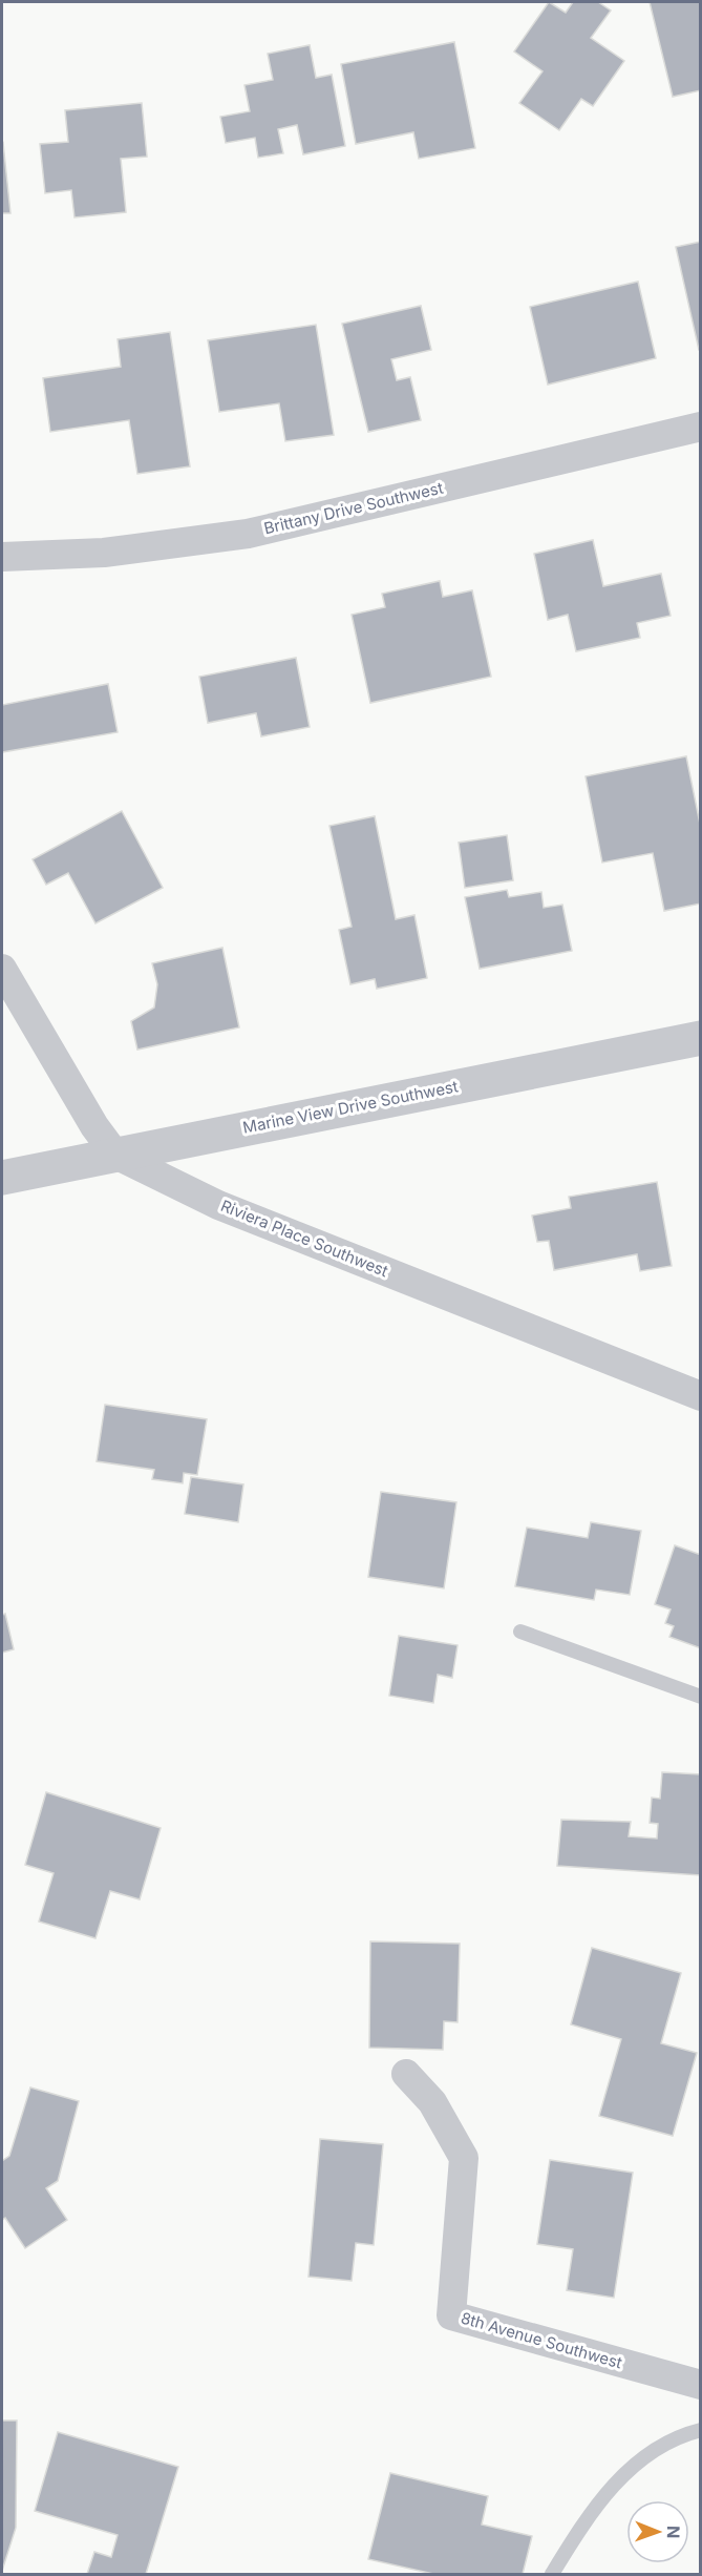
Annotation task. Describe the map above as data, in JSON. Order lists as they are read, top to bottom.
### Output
{
  "streets": {
    "street": [
      "Brittany Drive Southwest",
      "Marine View Drive Southwest",
      "Riviera Place Southwest",
      "8th Avenue Southwest"
    ]
  },
  "crossings": [
    ["Marine View Drive Southwest", "Riviera Place Southwest"]
  ],
  "north": "right"
}
